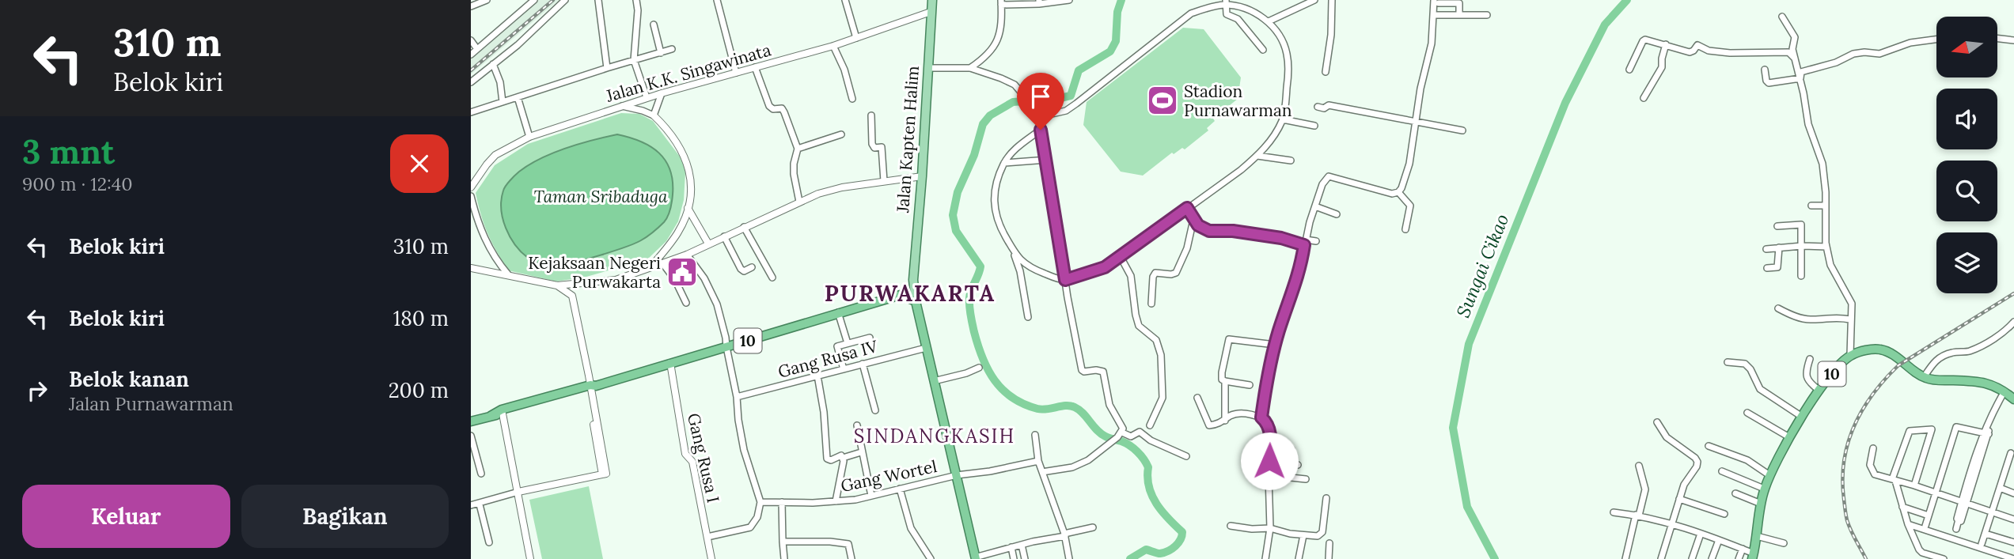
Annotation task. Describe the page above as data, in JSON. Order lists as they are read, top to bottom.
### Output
{
  "streets": {
    "highway": ["10"],
    "main road": ["Jalan Kapten Halim"],
    "street": [
      "Jalan K.K. Singawinata",
      "Gang Rusa IV",
      "Gang Rusa I",
      "Gang Wortel"
    ]
  },
  "crossings": [
    ["Jalan K.K. Singawinata", "Jalan Kapten Halim"],
    ["10", "Gang Rusa I"]
  ],
  "districts": ["PURWAKARTA", "SINDANGKASIH"],
  "water": ["Sungai Cikao"],
  "parks": ["Taman Sribaduga"],
  "places": {
    "sports": ["Stadion Purnawarman"],
    "public building": ["Kejaksaan Negeri Purwakarta"]
  },
  "north": "left",
  "page": {
    "turn": ["310 m", "Belok kiri"],
    "heading": ["3 mnt", "900 m · 12:40"],
    "list": [
      {
        "name": "Belok kiri",
        "value": "310 m"
      },
      {
        "name": "Belok kiri",
        "value": "180 m"
      },
      {
        "name": "Belok kanan",
        "note": "Jalan Purnawarman",
        "value": "200 m"
      }
    ],
    "buttons": ["Keluar", "Bagikan"]
  }
}
